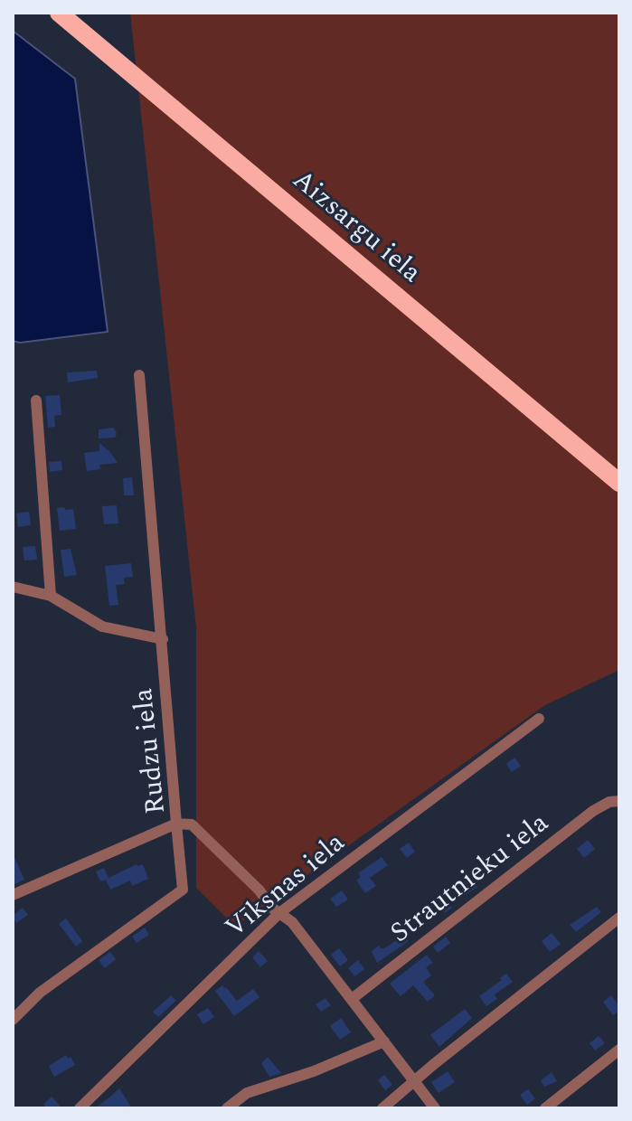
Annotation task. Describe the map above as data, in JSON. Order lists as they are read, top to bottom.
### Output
{
  "streets": {
    "highway": ["Aizsargu iela"],
    "street": ["Rudzu iela", "Strautnieku iela", "Vīksnas iela"]
  },
  "crossings": [
    ["Rudzu iela", "Strautnieku iela"],
    ["Rudzu iela", "Vīksnas iela"]
  ]
}
